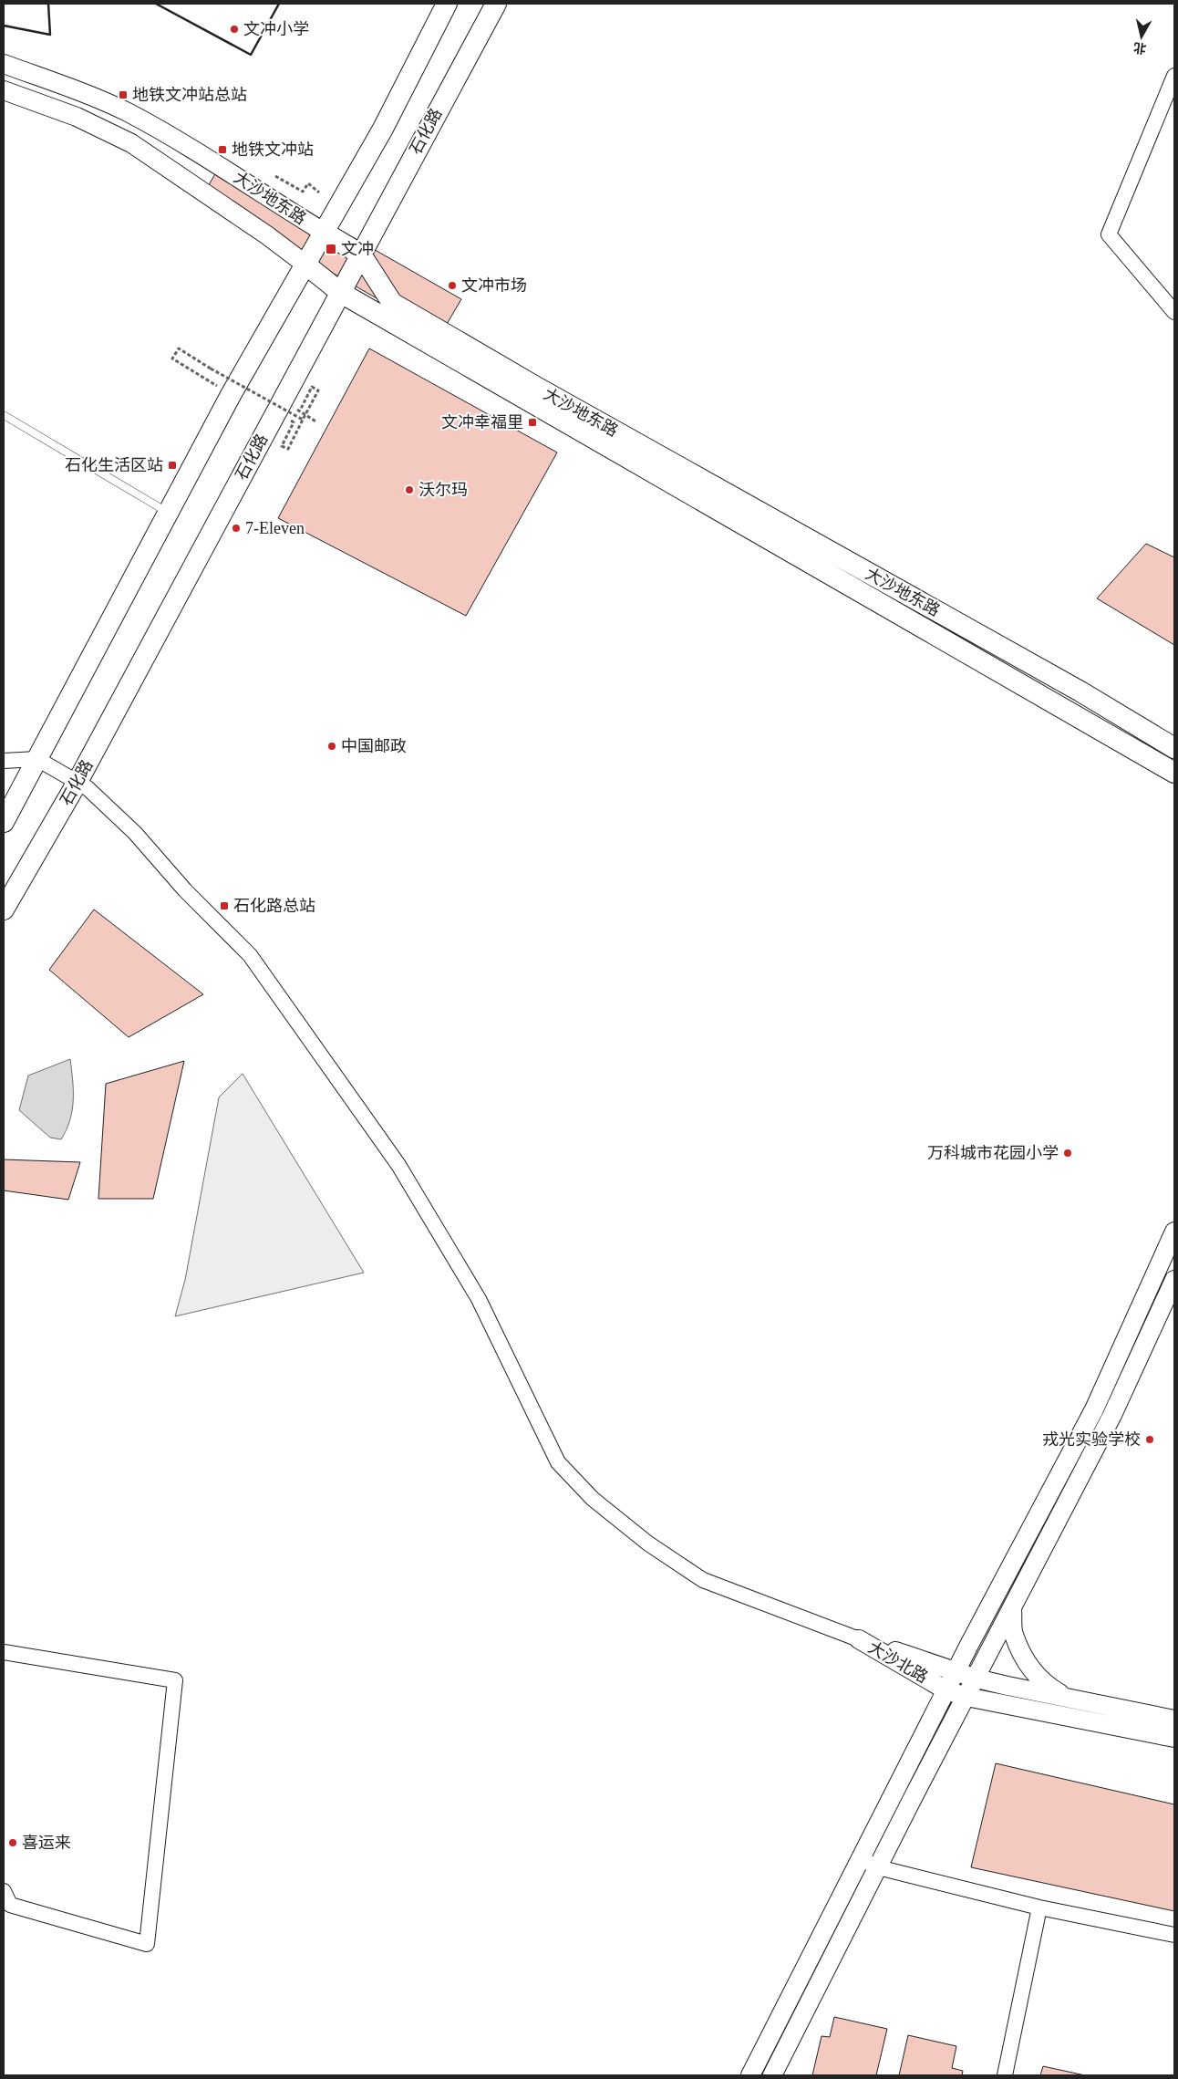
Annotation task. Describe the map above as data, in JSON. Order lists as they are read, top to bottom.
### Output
{
  "streets": {
    "main road": ["石化路", "大沙地东路"],
    "street": ["大沙北路"]
  },
  "crossings": [
    ["石化路", "大沙地东路"]
  ],
  "places": {
    "other": [
      "文冲小学",
      "文冲市场",
      "沃尔玛",
      "7-Eleven",
      "中国邮政",
      "万科城市花园小学",
      "戎光实验学校",
      "喜运来"
    ],
    "transit": [
      "地铁文冲站总站",
      "地铁文冲站",
      "文冲",
      "文冲幸福里",
      "石化生活区站",
      "石化路总站"
    ]
  },
  "north": "bottom"
}
